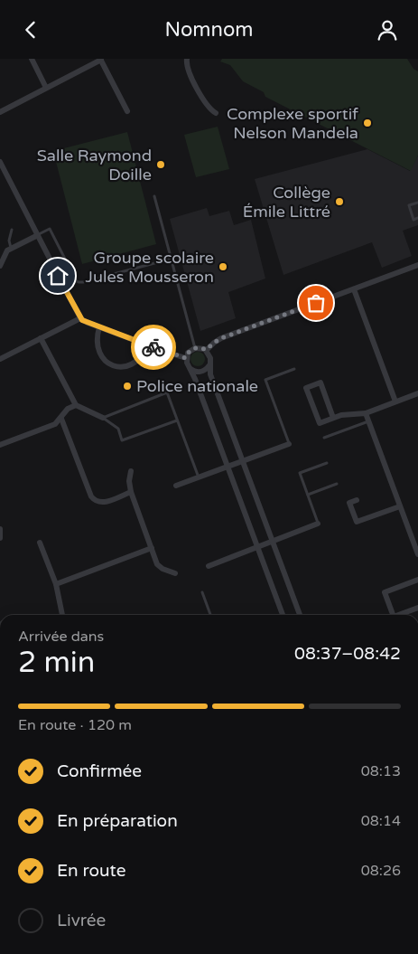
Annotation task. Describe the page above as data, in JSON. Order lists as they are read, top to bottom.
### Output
{
  "places": [
    "Complexe sportif Nelson Mandela",
    "Salle Raymond Doille",
    "Collège Émile Littré",
    "Groupe scolaire Jules Mousseron",
    "Police nationale"
  ],
  "page": {
    "header": "Nomnom",
    "heading": ["2 min", "Arrivée dans", "08:37–08:42"],
    "bar": "En route · 120 m",
    "list": [
      ["Confirmée", "08:13"],
      ["En préparation", "08:14"],
      ["En route", "08:26"],
      "Livrée"
    ]
  }
}
